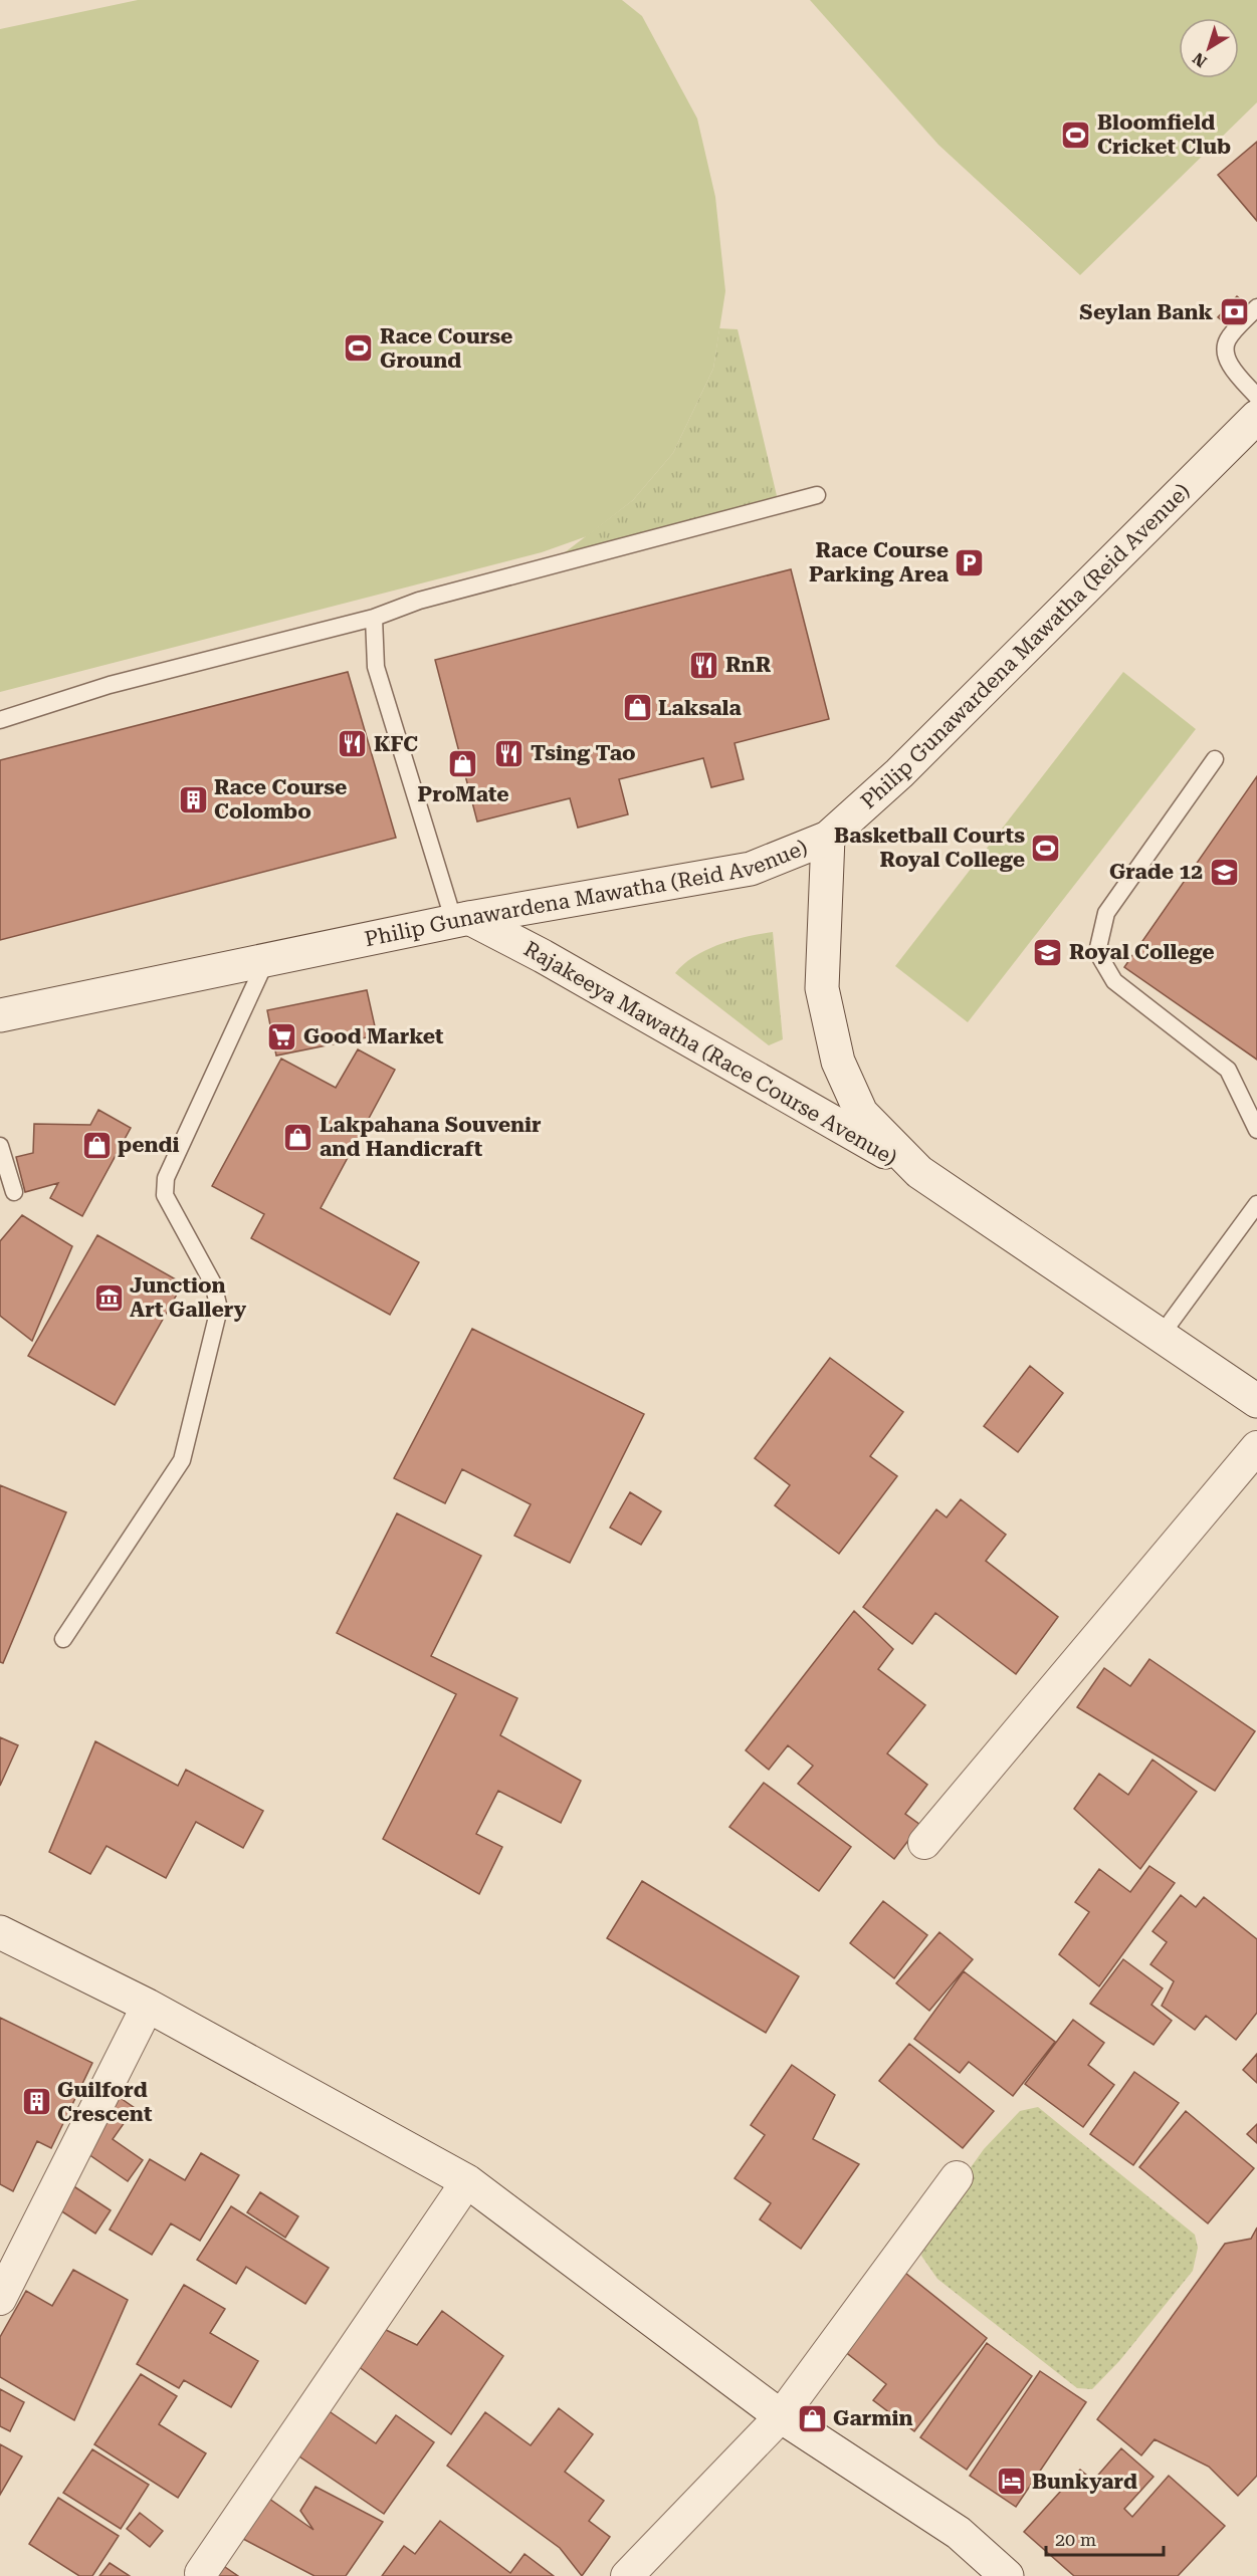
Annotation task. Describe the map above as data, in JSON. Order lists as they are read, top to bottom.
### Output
{
  "streets": {
    "main road": ["Philip Gunawardena Mawatha (Reid Avenue)", "Rajakeeya Mawatha (Race Course Avenue)"]
  },
  "crossings": [
    ["Philip Gunawardena Mawatha (Reid Avenue)", "Rajakeeya Mawatha (Race Course Avenue)"]
  ],
  "places": {
    "sports": ["Bloomfield Cricket Club", "Race Course Ground", "Basketball Courts Royal College"],
    "bank": ["Seylan Bank"],
    "parking": ["Race Course Parking Area"],
    "restaurant": ["RnR", "KFC", "Tsing Tao"],
    "shop": [
      "Laksala",
      "ProMate",
      "Lakpahana Souvenir and Handicraft",
      "pendi",
      "Garmin"
    ],
    "building": ["Race Course Colombo", "Guilford Crescent"],
    "school or university": ["Grade 12", "Royal College"],
    "supermarket": ["Good Market"],
    "museum": ["Junction Art Gallery"],
    "hotel": ["Bunkyard"]
  },
  "scale_bar": "20 m",
  "north": "bottom left"
}
